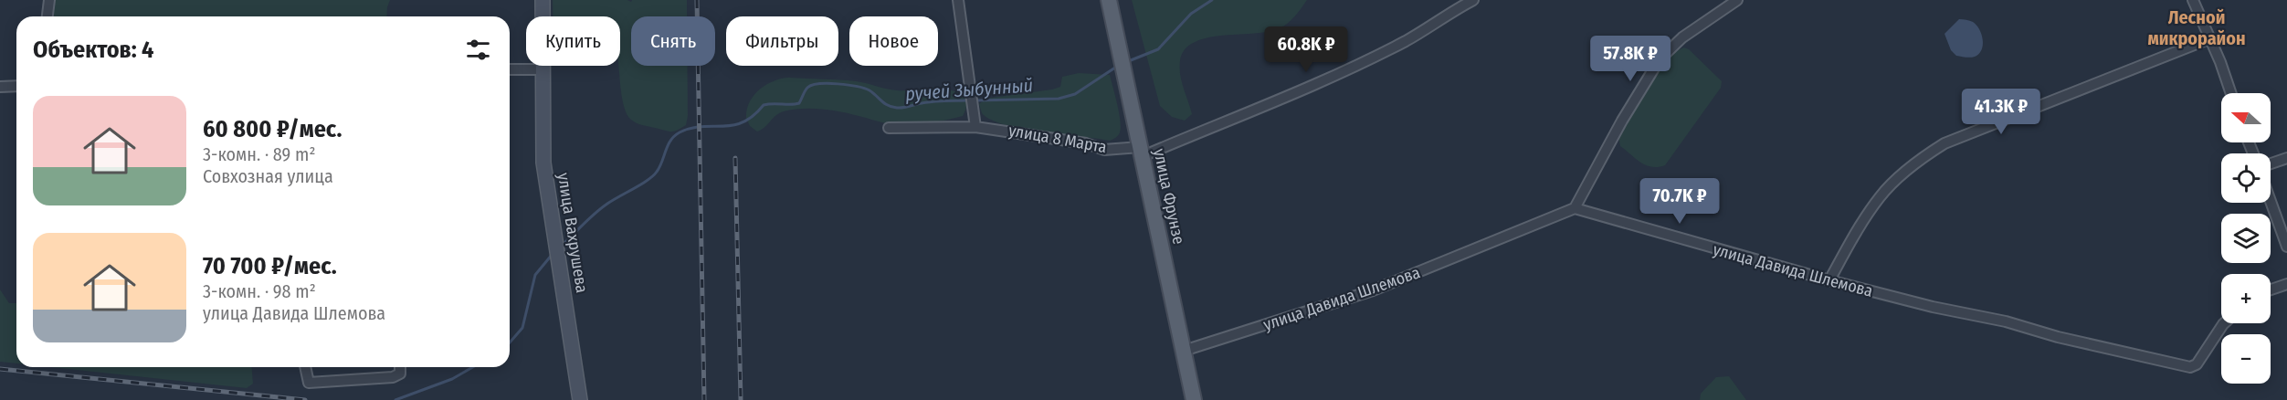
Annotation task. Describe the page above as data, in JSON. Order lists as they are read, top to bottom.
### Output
{
  "streets": {
    "main road": ["улица Фрунзе", "улица Вахрушева"],
    "street": ["улица 8 Марта", "улица Давида Шлемова"]
  },
  "crossings": [
    ["улица 8 Марта", "улица Фрунзе"],
    ["улица Фрунзе", "улица Давида Шлемова"]
  ],
  "districts": ["Лесной микрорайон"],
  "water": ["ручей Зыбунный"],
  "north": "left",
  "page": {
    "chip": [
      "Купить",
      "Снять",
      "Фильтры",
      "Новое"
    ],
    "heading": "Объектов: 4",
    "price": [
      "60.8K ₽",
      "57.8K ₽",
      "41.3K ₽",
      "70.7K ₽"
    ],
    "list": [
      {
        "name": "60 800 ₽/мес.",
        "note": "3-комн. · 89 m² · Совхозная улица"
      },
      {
        "name": "70 700 ₽/мес.",
        "note": "3-комн. · 98 m² · улица Давида Шлемова"
      }
    ],
    "map_buttons": ["+", "−"]
  }
}
